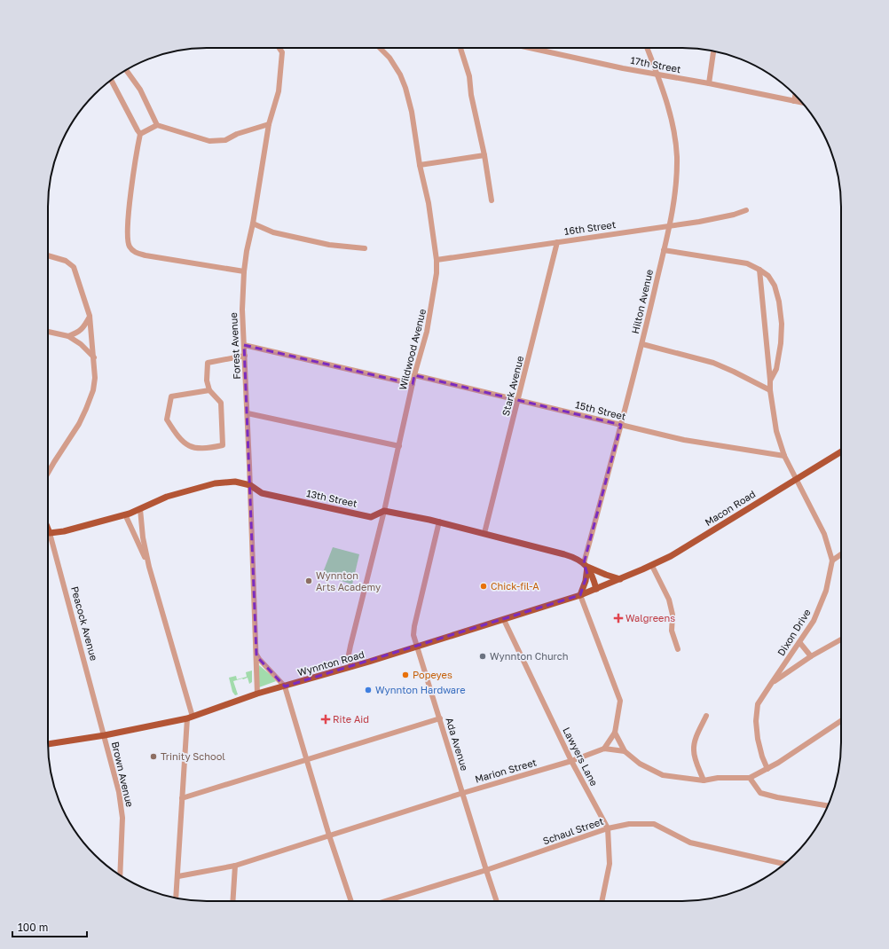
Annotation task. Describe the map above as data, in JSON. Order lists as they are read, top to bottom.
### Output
{
  "streets": {
    "main road": [
      "13th Street",
      "Macon Road",
      "Peacock Avenue",
      "Wynnton Road"
    ],
    "street": [
      "17th Street",
      "16th Street",
      "Hilton Avenue",
      "Forest Avenue",
      "Wildwood Avenue",
      "Stark Avenue",
      "15th Street",
      "Dixon Drive",
      "Ada Avenue",
      "Lawyers Lane",
      "Marion Street",
      "Brown Avenue",
      "Schaul Street"
    ]
  },
  "crossings": [
    ["17th Street", "Hilton Avenue"],
    ["16th Street", "Hilton Avenue"],
    ["16th Street", "Wildwood Avenue"],
    ["16th Street", "Stark Avenue"],
    ["Hilton Avenue", "15th Street"],
    ["Hilton Avenue", "13th Street"],
    ["Hilton Avenue", "Dixon Drive"],
    ["Forest Avenue", "13th Street"],
    ["Forest Avenue", "Wynnton Road"],
    ["Wildwood Avenue", "15th Street"],
    ["Wildwood Avenue", "13th Street"],
    ["Wildwood Avenue", "Wynnton Road"],
    ["Stark Avenue", "15th Street"],
    ["Stark Avenue", "13th Street"],
    ["15th Street", "Dixon Drive"],
    ["13th Street", "Macon Road"],
    ["13th Street", "Peacock Avenue"],
    ["13th Street", "Wynnton Road"],
    ["Macon Road", "Dixon Drive"],
    ["Macon Road", "Wynnton Road"],
    ["Peacock Avenue", "Wynnton Road"],
    ["Peacock Avenue", "Brown Avenue"],
    ["Wynnton Road", "Ada Avenue"],
    ["Wynnton Road", "Lawyers Lane"],
    ["Wynnton Road", "Brown Avenue"],
    ["Ada Avenue", "Marion Street"],
    ["Ada Avenue", "Schaul Street"],
    ["Lawyers Lane", "Marion Street"],
    ["Lawyers Lane", "Schaul Street"]
  ],
  "places": {
    "other": [
      "Wynnton Arts Academy",
      "Chick-fil-A",
      "Wynnton Church",
      "Popeyes",
      "Wynnton Hardware",
      "Trinity School"
    ],
    "health": ["Walgreens", "Rite Aid"]
  },
  "scale_bar": "100 m"
}
